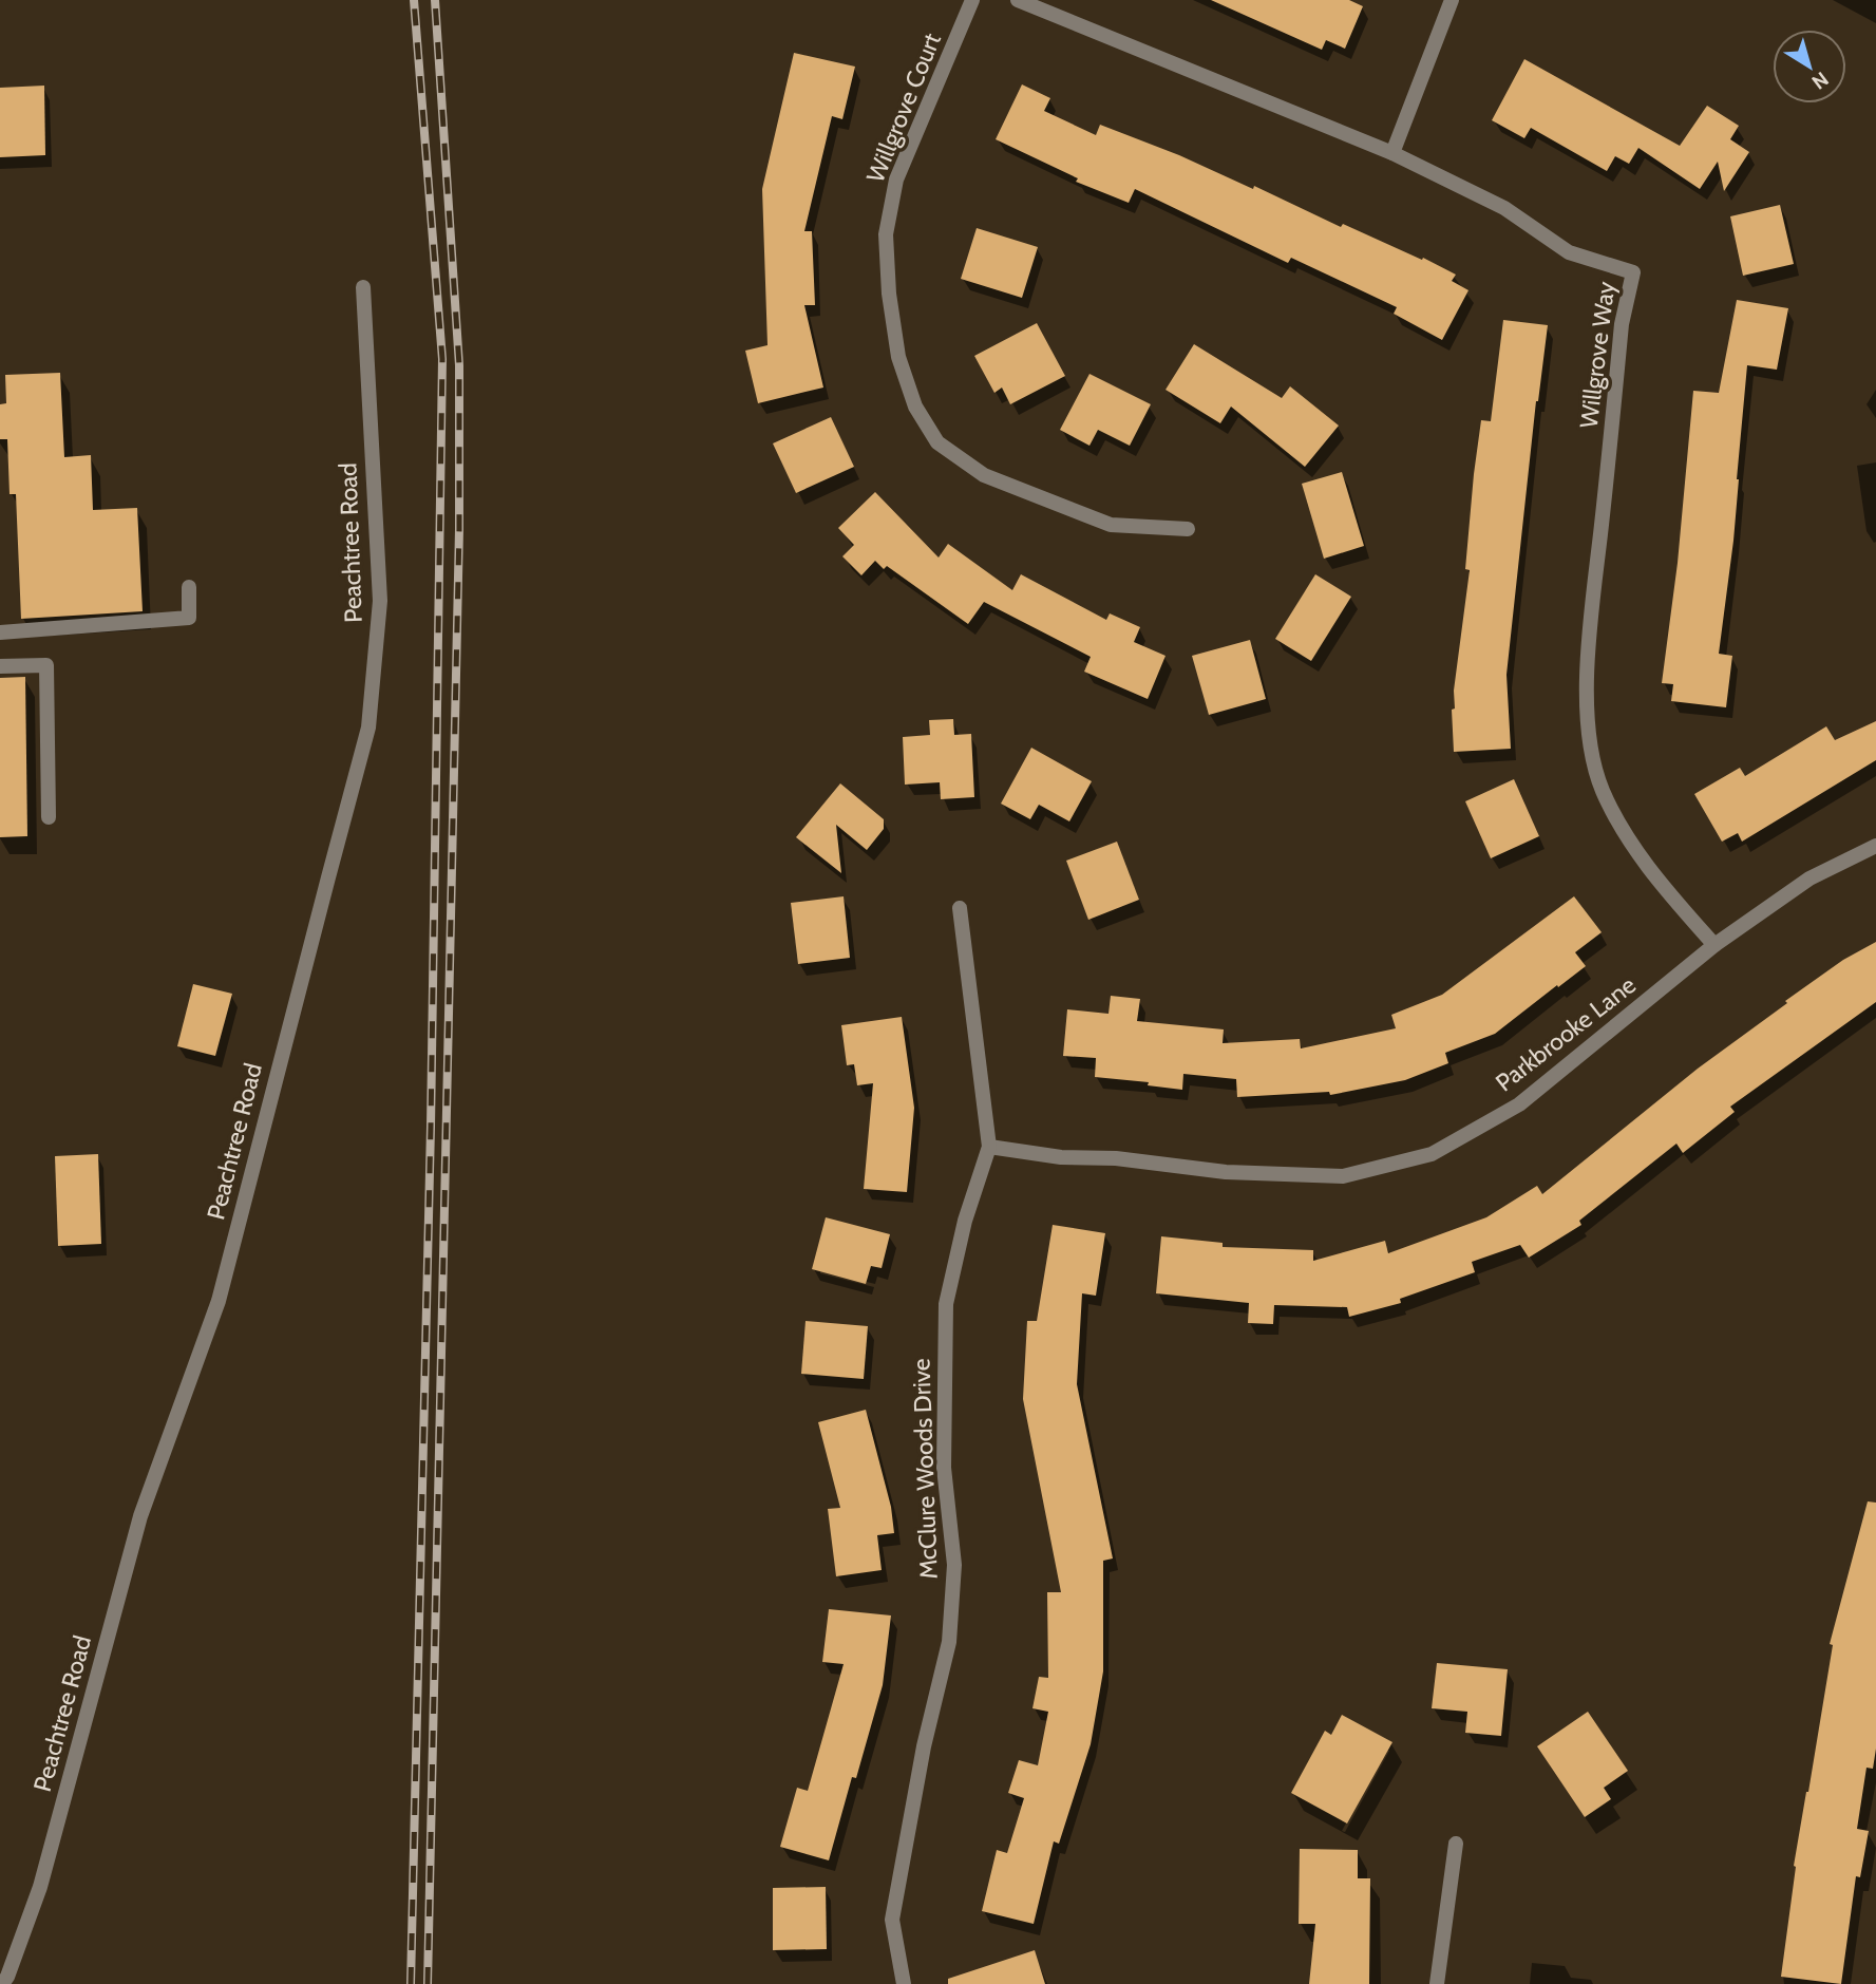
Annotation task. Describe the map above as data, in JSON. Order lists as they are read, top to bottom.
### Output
{
  "streets": {
    "street": [
      "Willgrove Court",
      "Willgrove Way",
      "Peachtree Road",
      "Parkbrooke Lane",
      "McClure Woods Drive"
    ]
  },
  "crossings": [
    ["Willgrove Way", "Parkbrooke Lane"],
    ["Parkbrooke Lane", "McClure Woods Drive"]
  ],
  "north": "bottom right"
}
